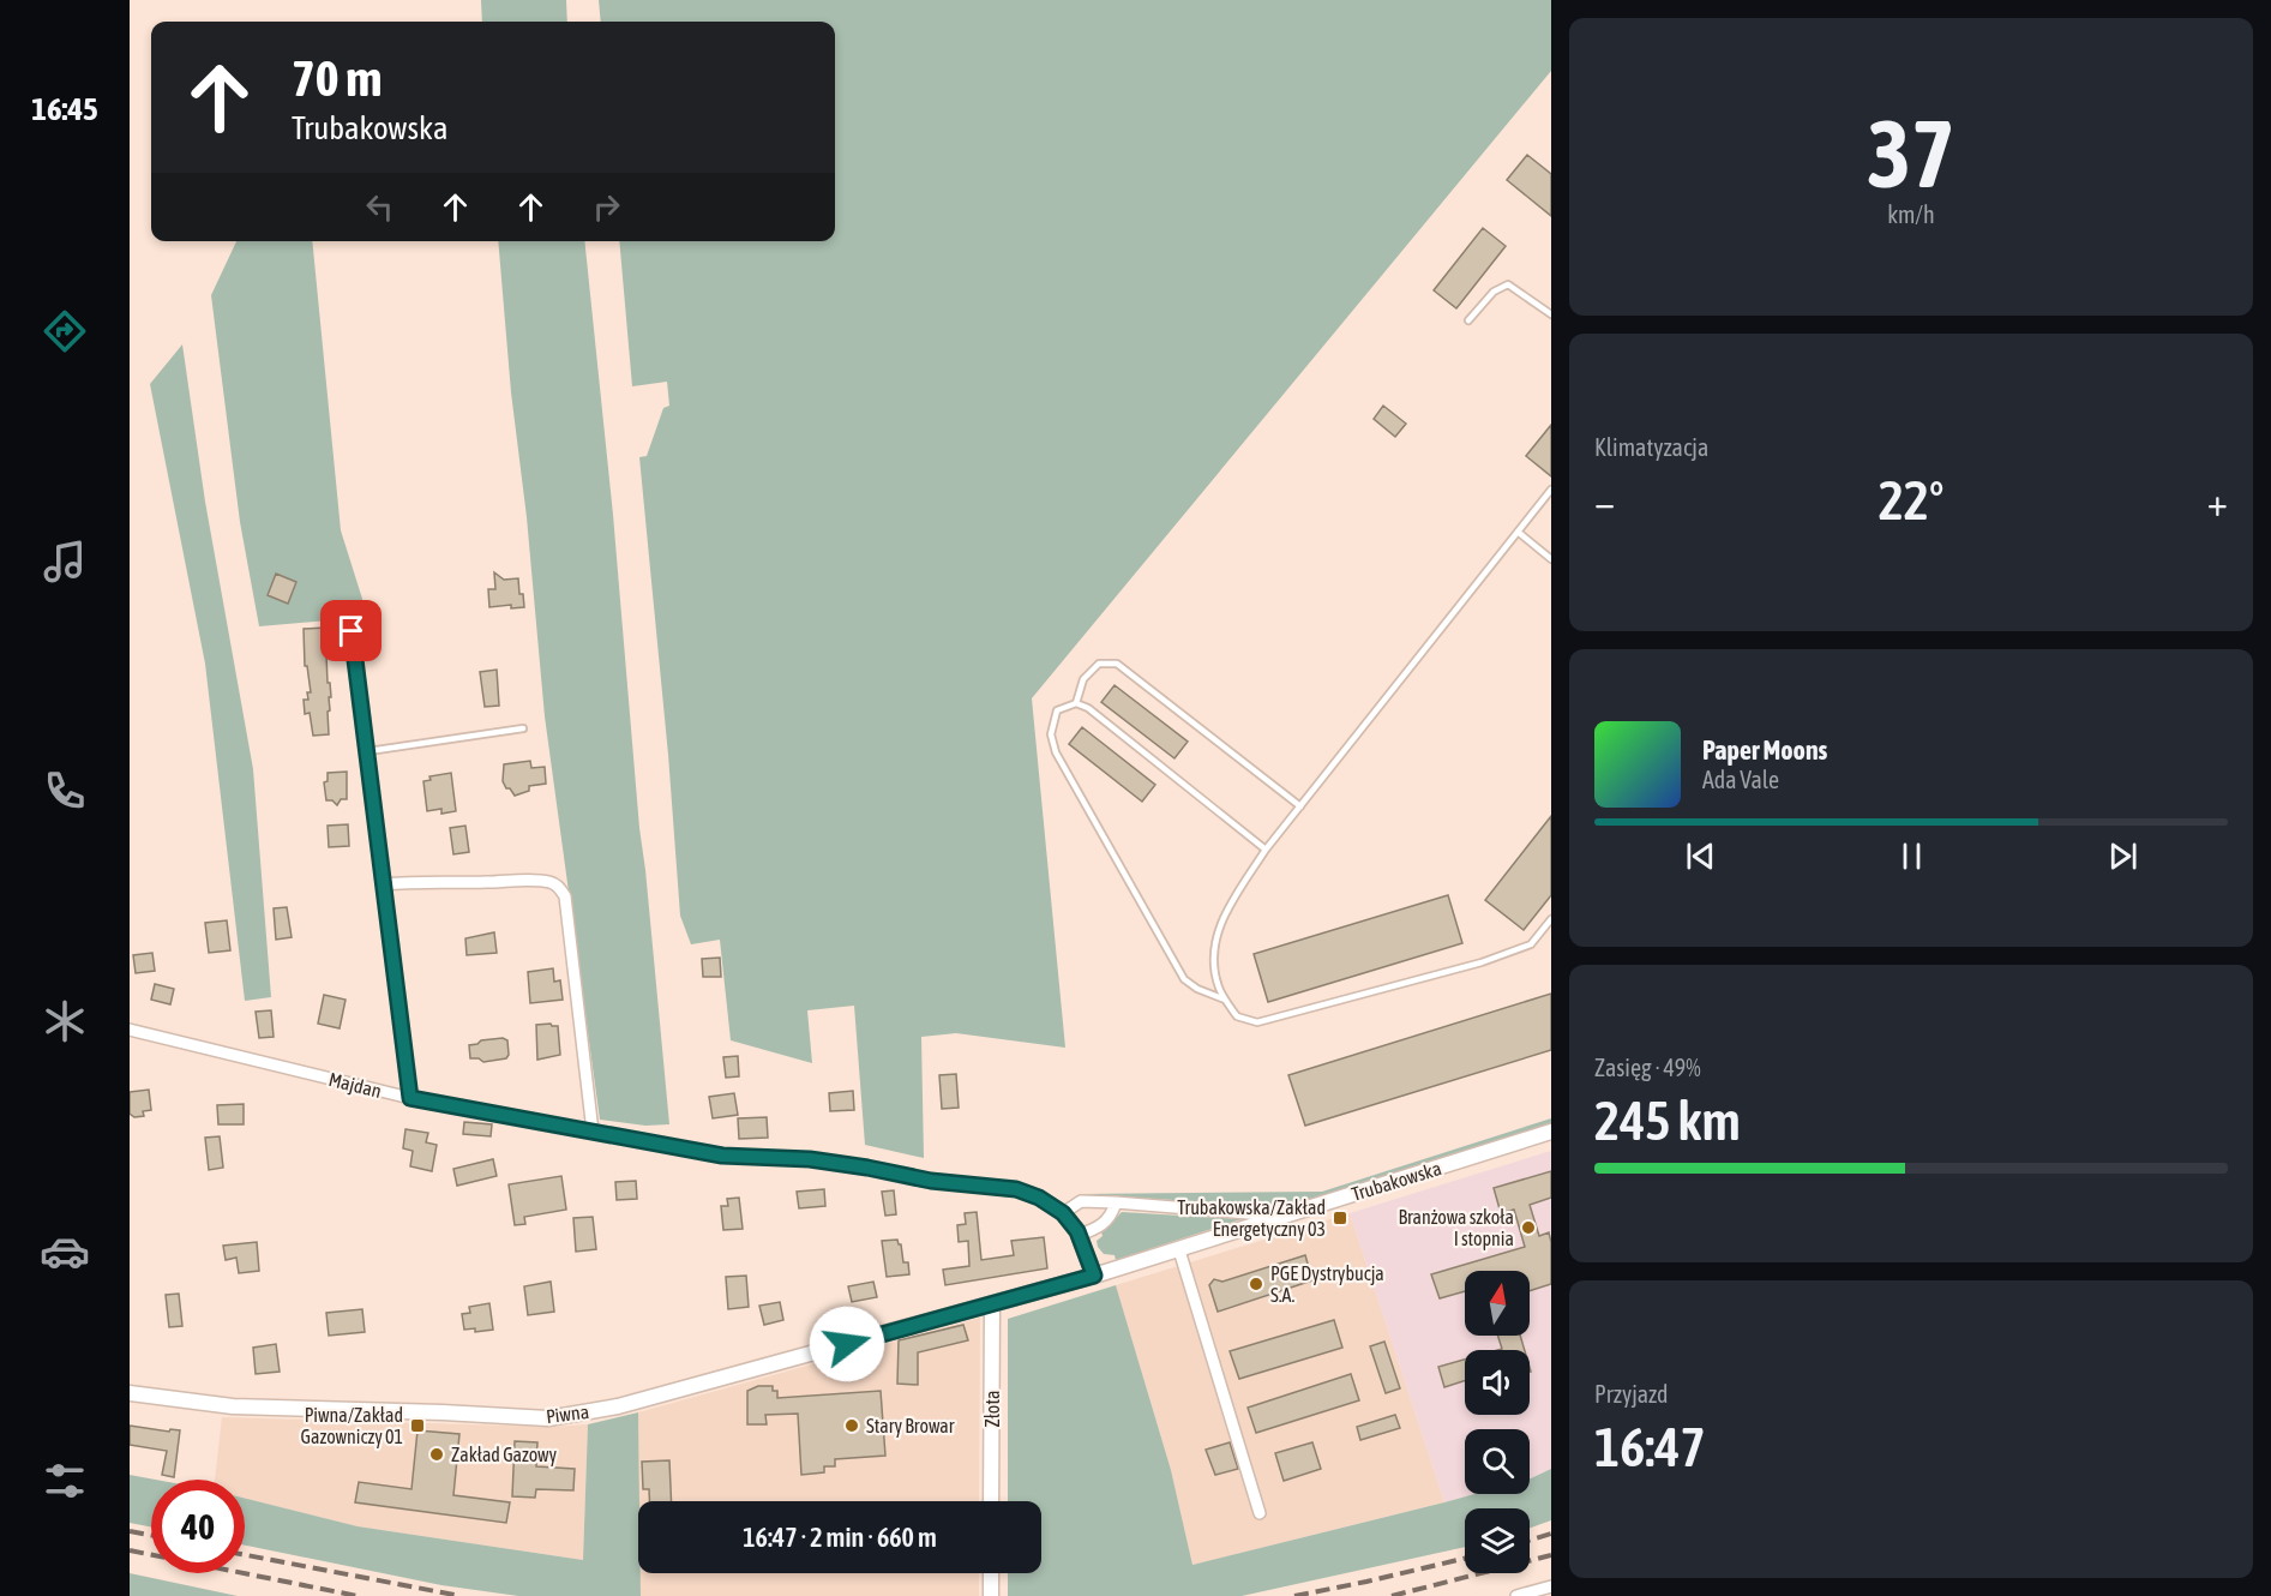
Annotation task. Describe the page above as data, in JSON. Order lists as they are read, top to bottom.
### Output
{
  "streets": {
    "street": [
      "Majdan",
      "Trubakowska",
      "Złota",
      "Piwna"
    ]
  },
  "crossings": [
    ["Majdan", "Trubakowska"],
    ["Trubakowska", "Złota"],
    ["Trubakowska", "Piwna"],
    ["Złota", "Piwna"]
  ],
  "places": {
    "transit": ["Trubakowska/Zakład Energetyczny 03", "Piwna/Zakład Gazowniczy 01"],
    "other": [
      "Branżowa szkoła I stopnia",
      "PGE Dystrybucja S.A.",
      "Stary Browar",
      "Zakład Gazowy"
    ]
  },
  "north": "top",
  "page": {
    "tabs": "16:45",
    "tile": [
      ["37", "km/h"],
      "Klimatyzacja",
      ["Zasięg · 49%", "245 km"],
      ["Przyjazd", "16:47"]
    ],
    "turn": ["70 m", "Trubakowska"],
    "heat": ["−", "22°", "+"],
    "song": ["Paper Moons", "Ada Vale"],
    "limit": "40",
    "trip": "16:47 · 2 min · 660 m"
  }
}
